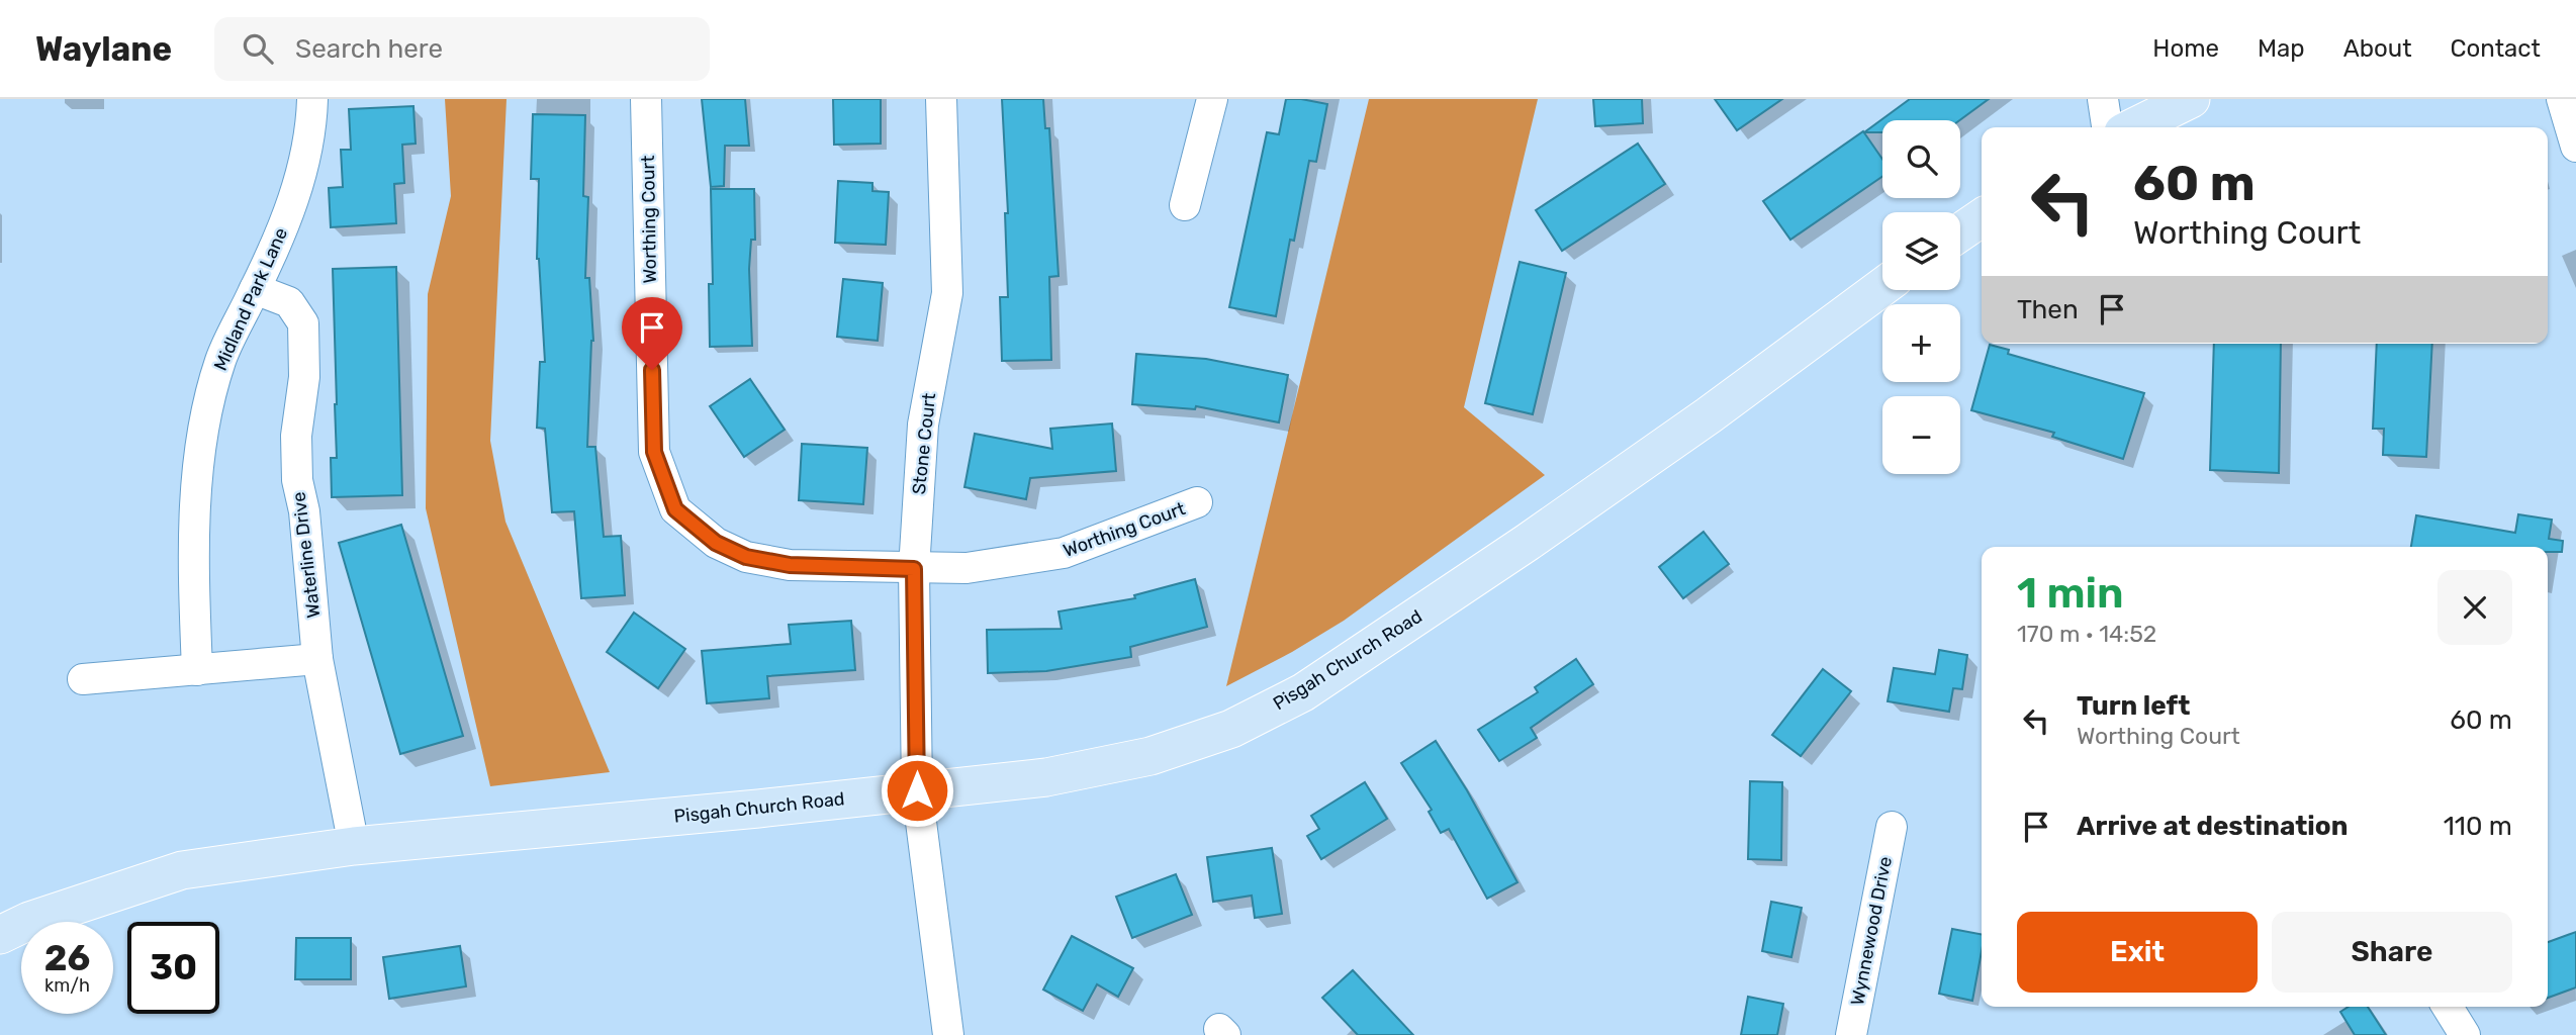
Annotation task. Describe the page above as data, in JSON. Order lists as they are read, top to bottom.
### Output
{
  "streets": {
    "main road": ["Pisgah Church Road"],
    "street": [
      "Worthing Court",
      "Midland Park Lane",
      "Stone Court",
      "Waterline Drive",
      "Wynnewood Drive"
    ]
  },
  "crossings": [
    ["Worthing Court", "Stone Court"],
    ["Midland Park Lane", "Waterline Drive"],
    ["Stone Court", "Pisgah Church Road"],
    ["Waterline Drive", "Pisgah Church Road"]
  ],
  "page": {
    "header": "Waylane",
    "search": "Search here",
    "nav": [
      "Home",
      "Map",
      "About",
      "Contact"
    ],
    "map_buttons": ["+", "−"],
    "turn": ["60 m", "Worthing Court"],
    "then": "Then",
    "heading": ["1 min", "170 m · 14:52"],
    "list": [
      {
        "name": "Turn left",
        "note": "Worthing Court",
        "value": "60 m"
      },
      {
        "name": "Arrive at destination",
        "value": "110 m"
      }
    ],
    "buttons": ["Exit", "Share"],
    "speed": "26 km/h",
    "limit": "30"
  }
}
